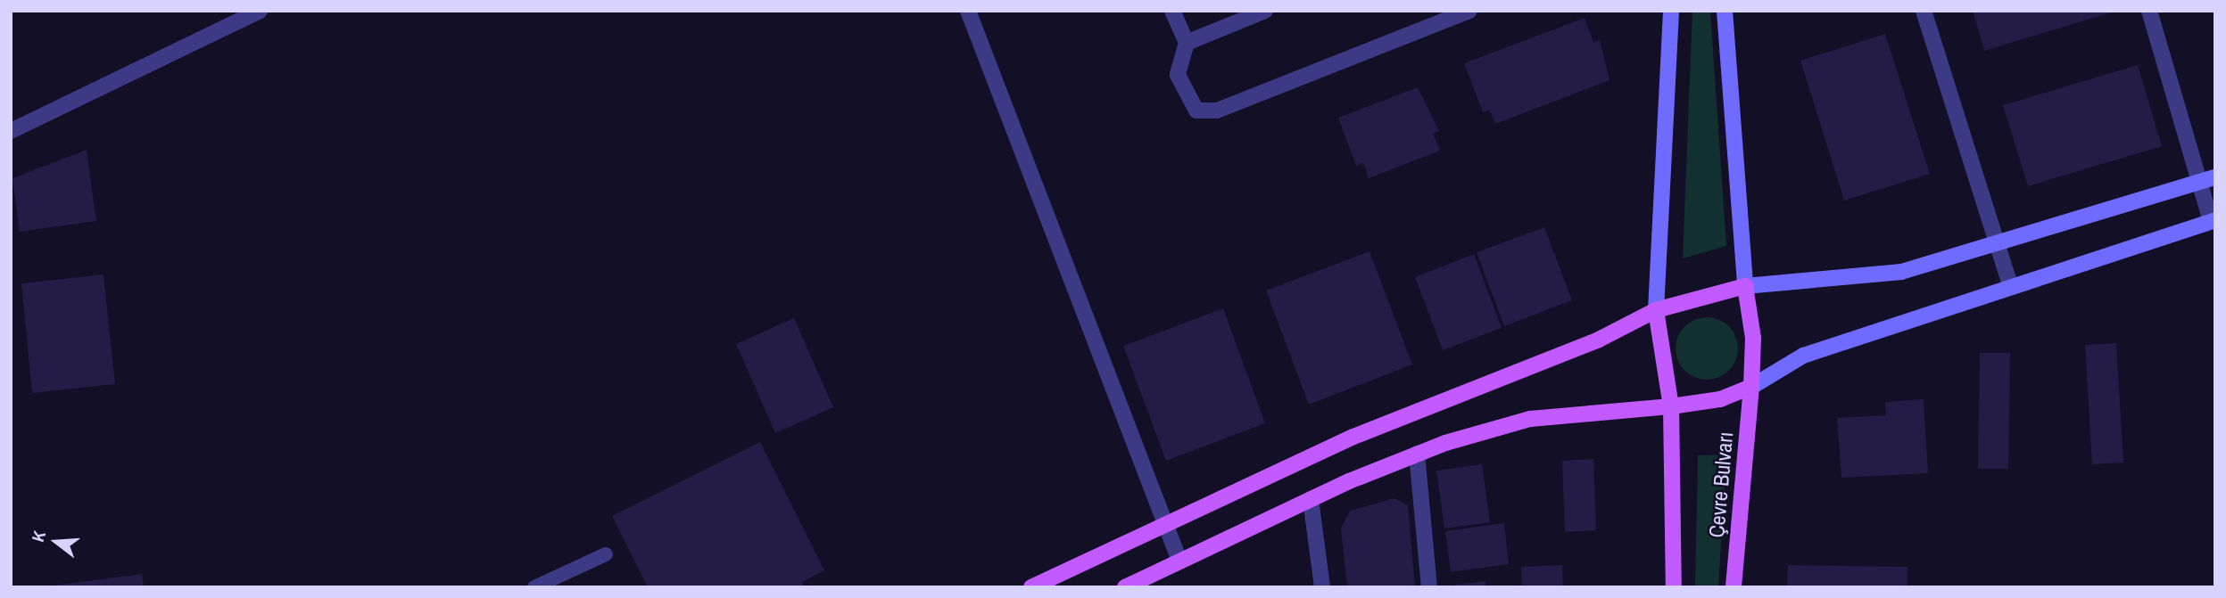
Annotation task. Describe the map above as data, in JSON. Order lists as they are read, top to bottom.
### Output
{
  "streets": {
    "main road": ["Çevre Bulvarı"]
  },
  "north": "left"
}
